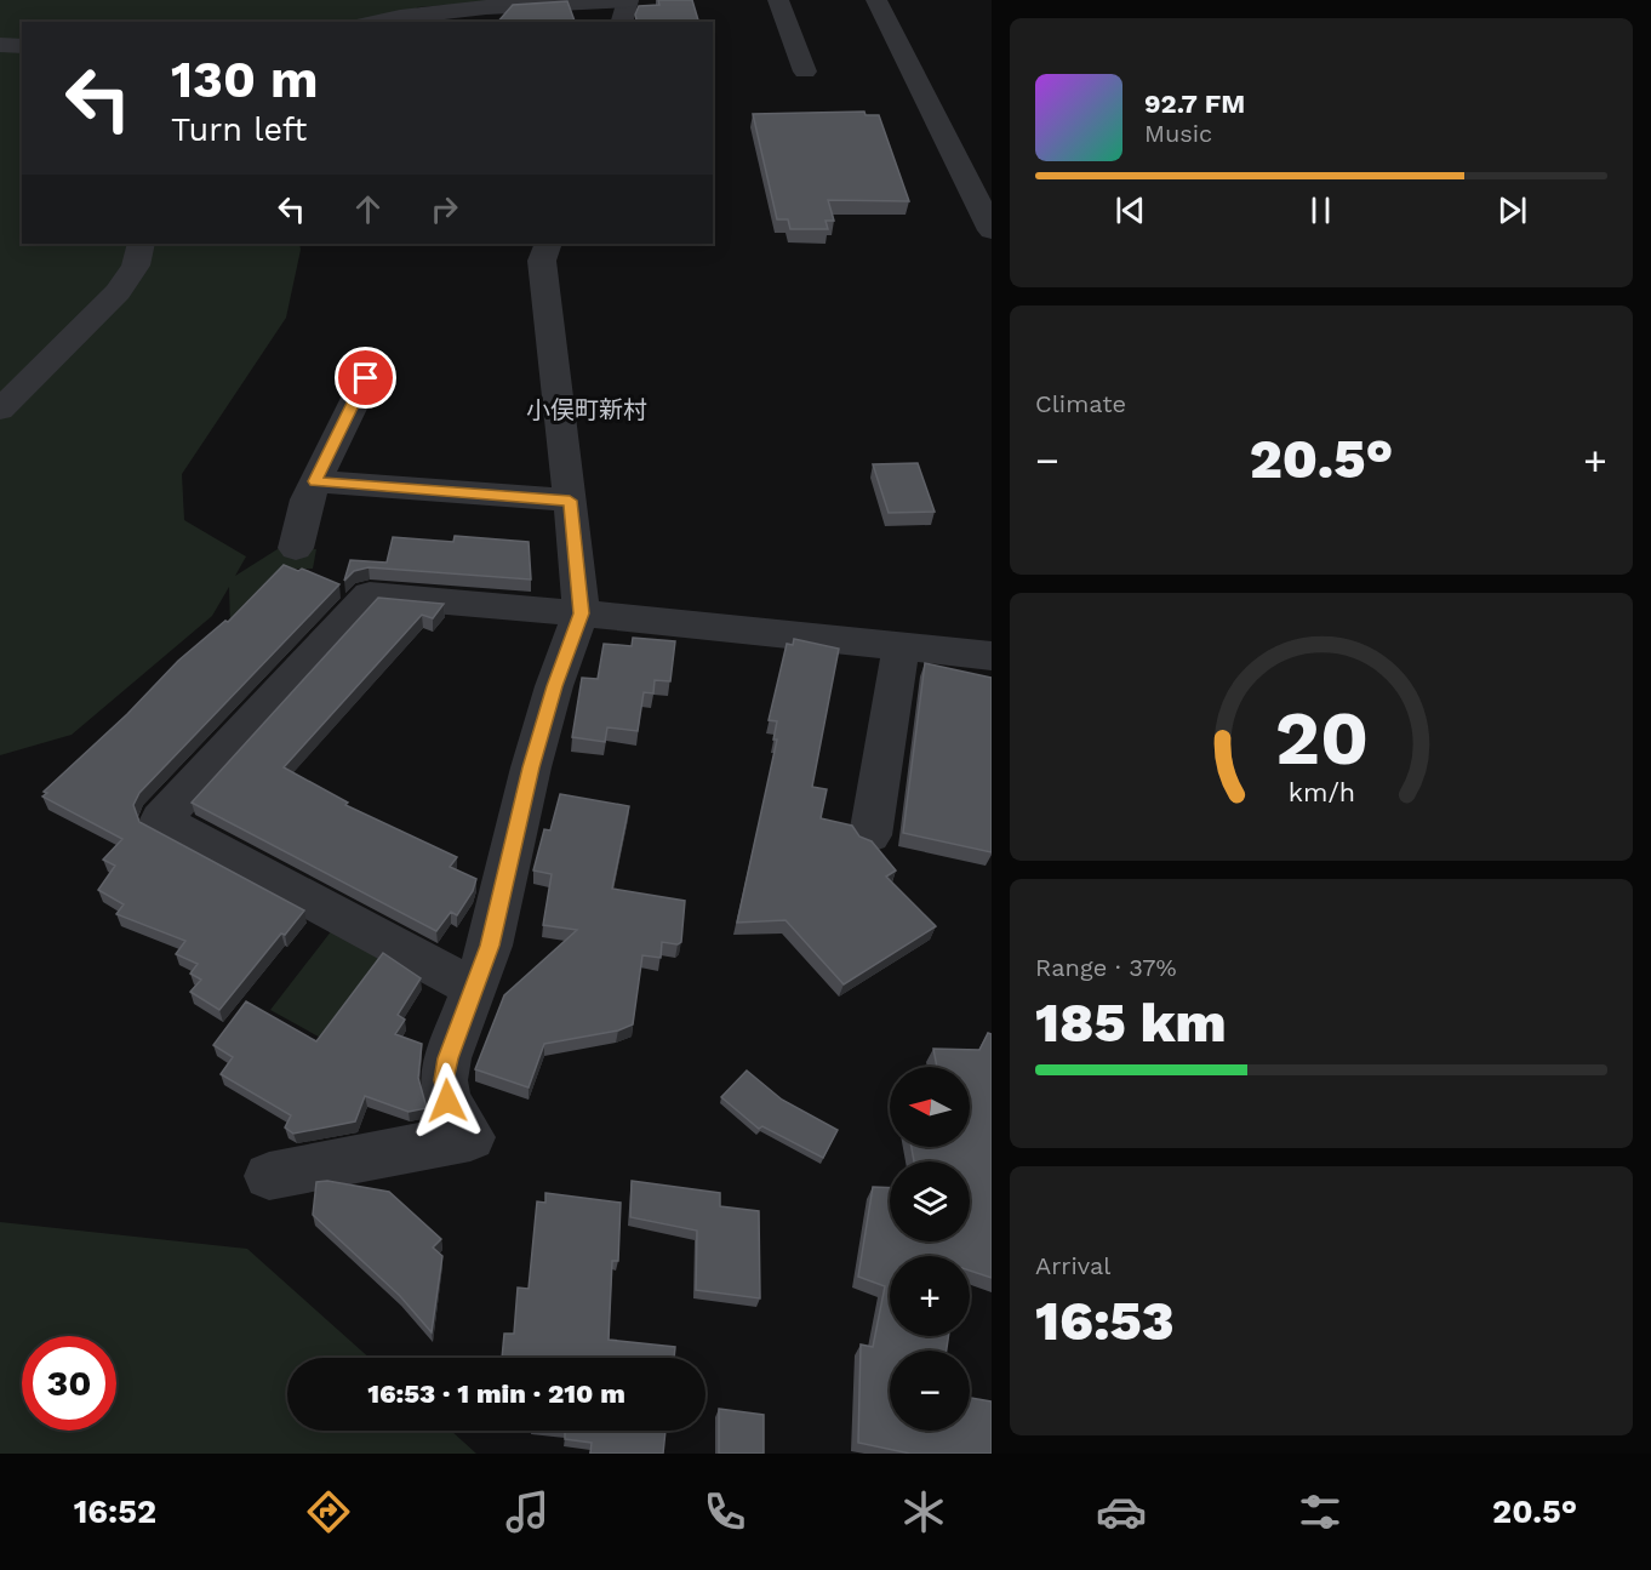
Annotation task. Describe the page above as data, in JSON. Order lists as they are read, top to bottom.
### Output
{
  "districts": ["小俣町新村"],
  "north": "left",
  "page": {
    "turn": ["130 m", "Turn left"],
    "song": ["92.7 FM", "Music"],
    "tile": [
      "Climate",
      ["Range · 37%", "185 km"],
      ["Arrival", "16:53"]
    ],
    "heat": ["−", "20.5°", "+"],
    "map_buttons": ["+", "−"],
    "limit": "30",
    "trip": "16:53 · 1 min · 210 m",
    "tabs": ["16:52", "20.5°"],
    "gauge": ["20", "km/h"]
  }
}
